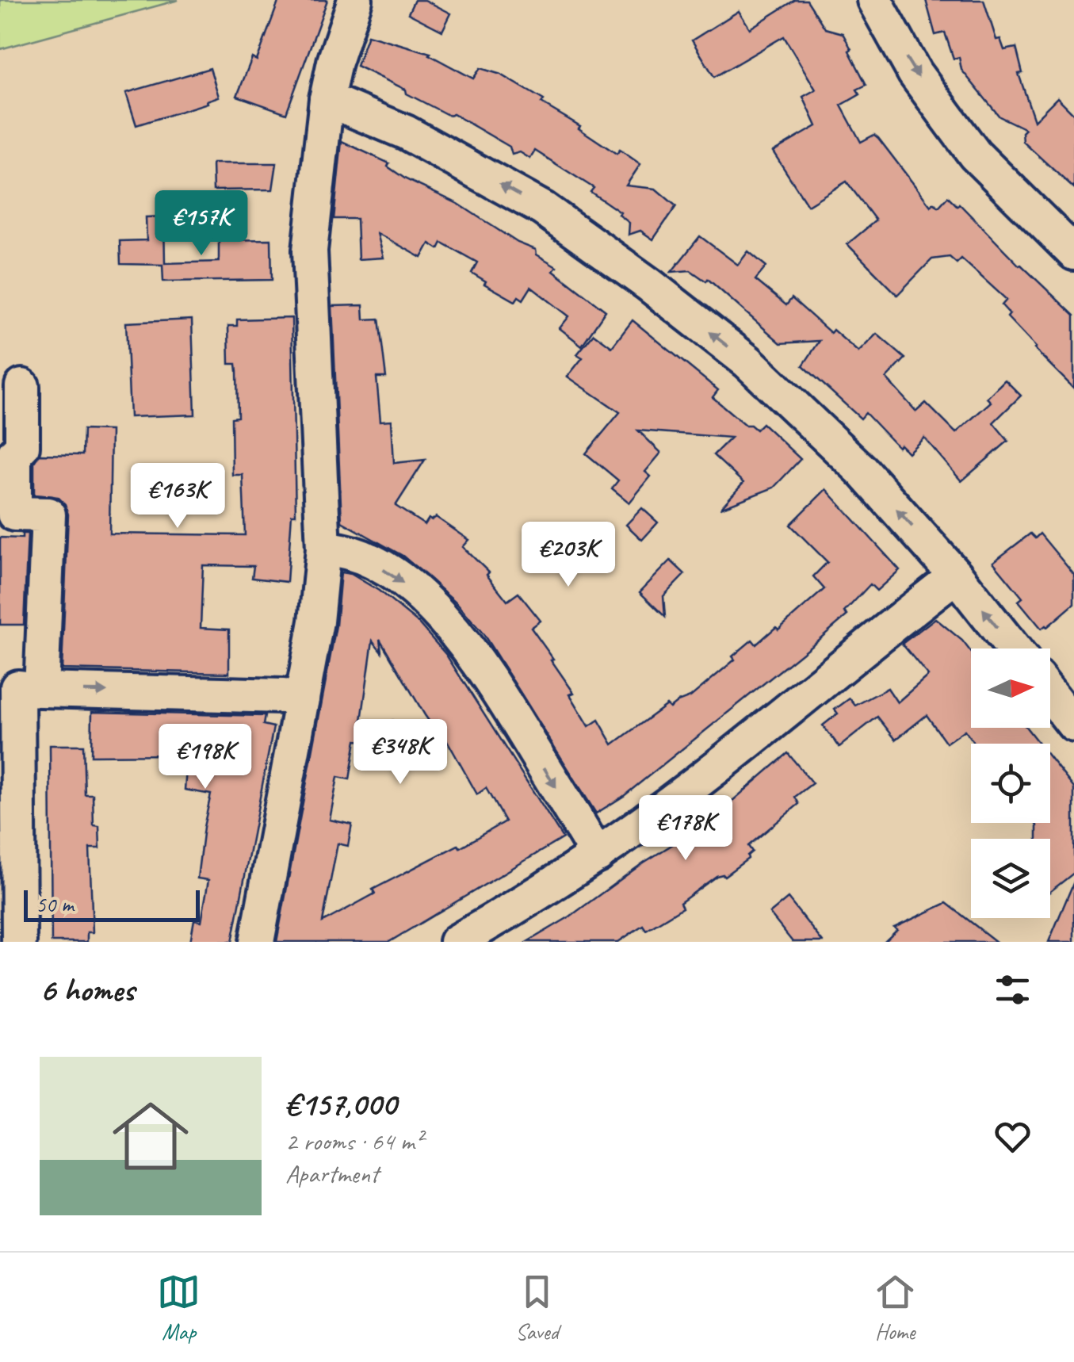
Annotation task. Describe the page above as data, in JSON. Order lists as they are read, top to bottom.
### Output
{
  "scale_bar": "50 m",
  "north": "right",
  "page": {
    "price": [
      "€157K",
      "€163K",
      "€203K",
      "€348K",
      "€198K",
      "€178K"
    ],
    "scale": "50 m",
    "heading": "6 homes",
    "list": [
      {
        "name": "€157,000",
        "note": "2 rooms · 64 m² · Apartment"
      }
    ],
    "tabs": ["Map", "Saved", "Home"]
  }
}
